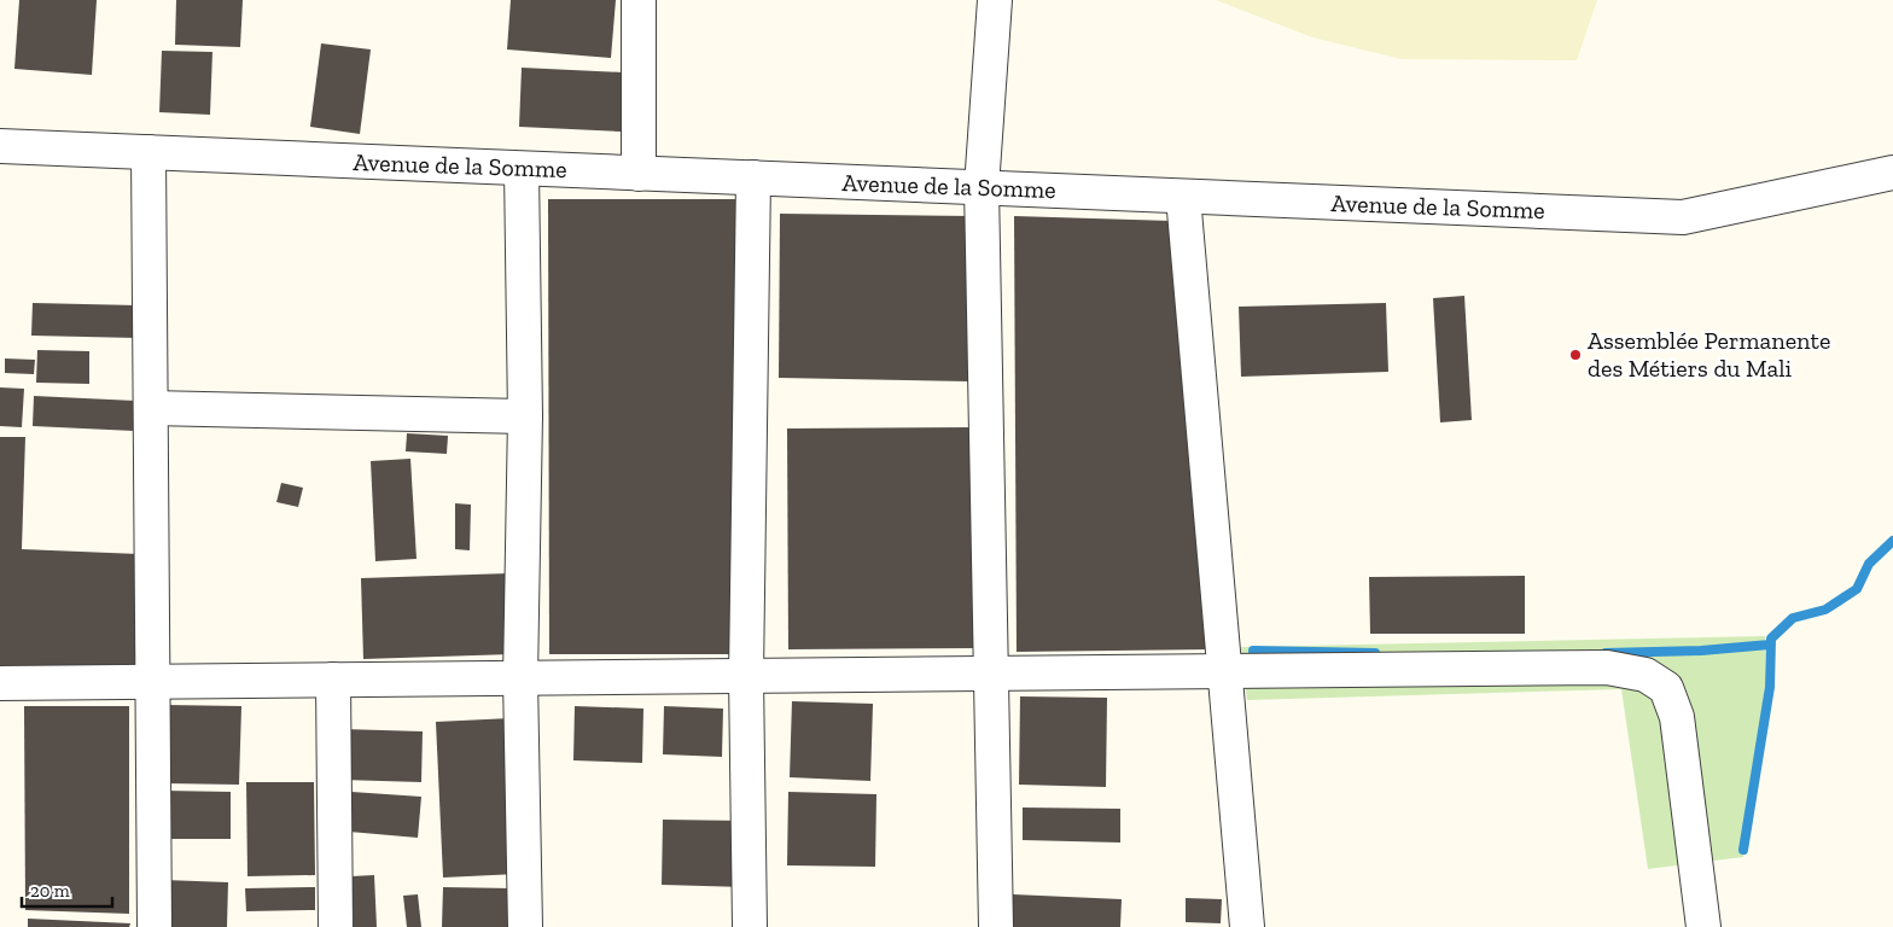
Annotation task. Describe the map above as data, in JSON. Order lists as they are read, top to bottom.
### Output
{
  "streets": {
    "street": ["Avenue de la Somme"]
  },
  "places": ["Assemblée Permanente des Métiers du Mali"],
  "scale_bar": "20 m"
}
